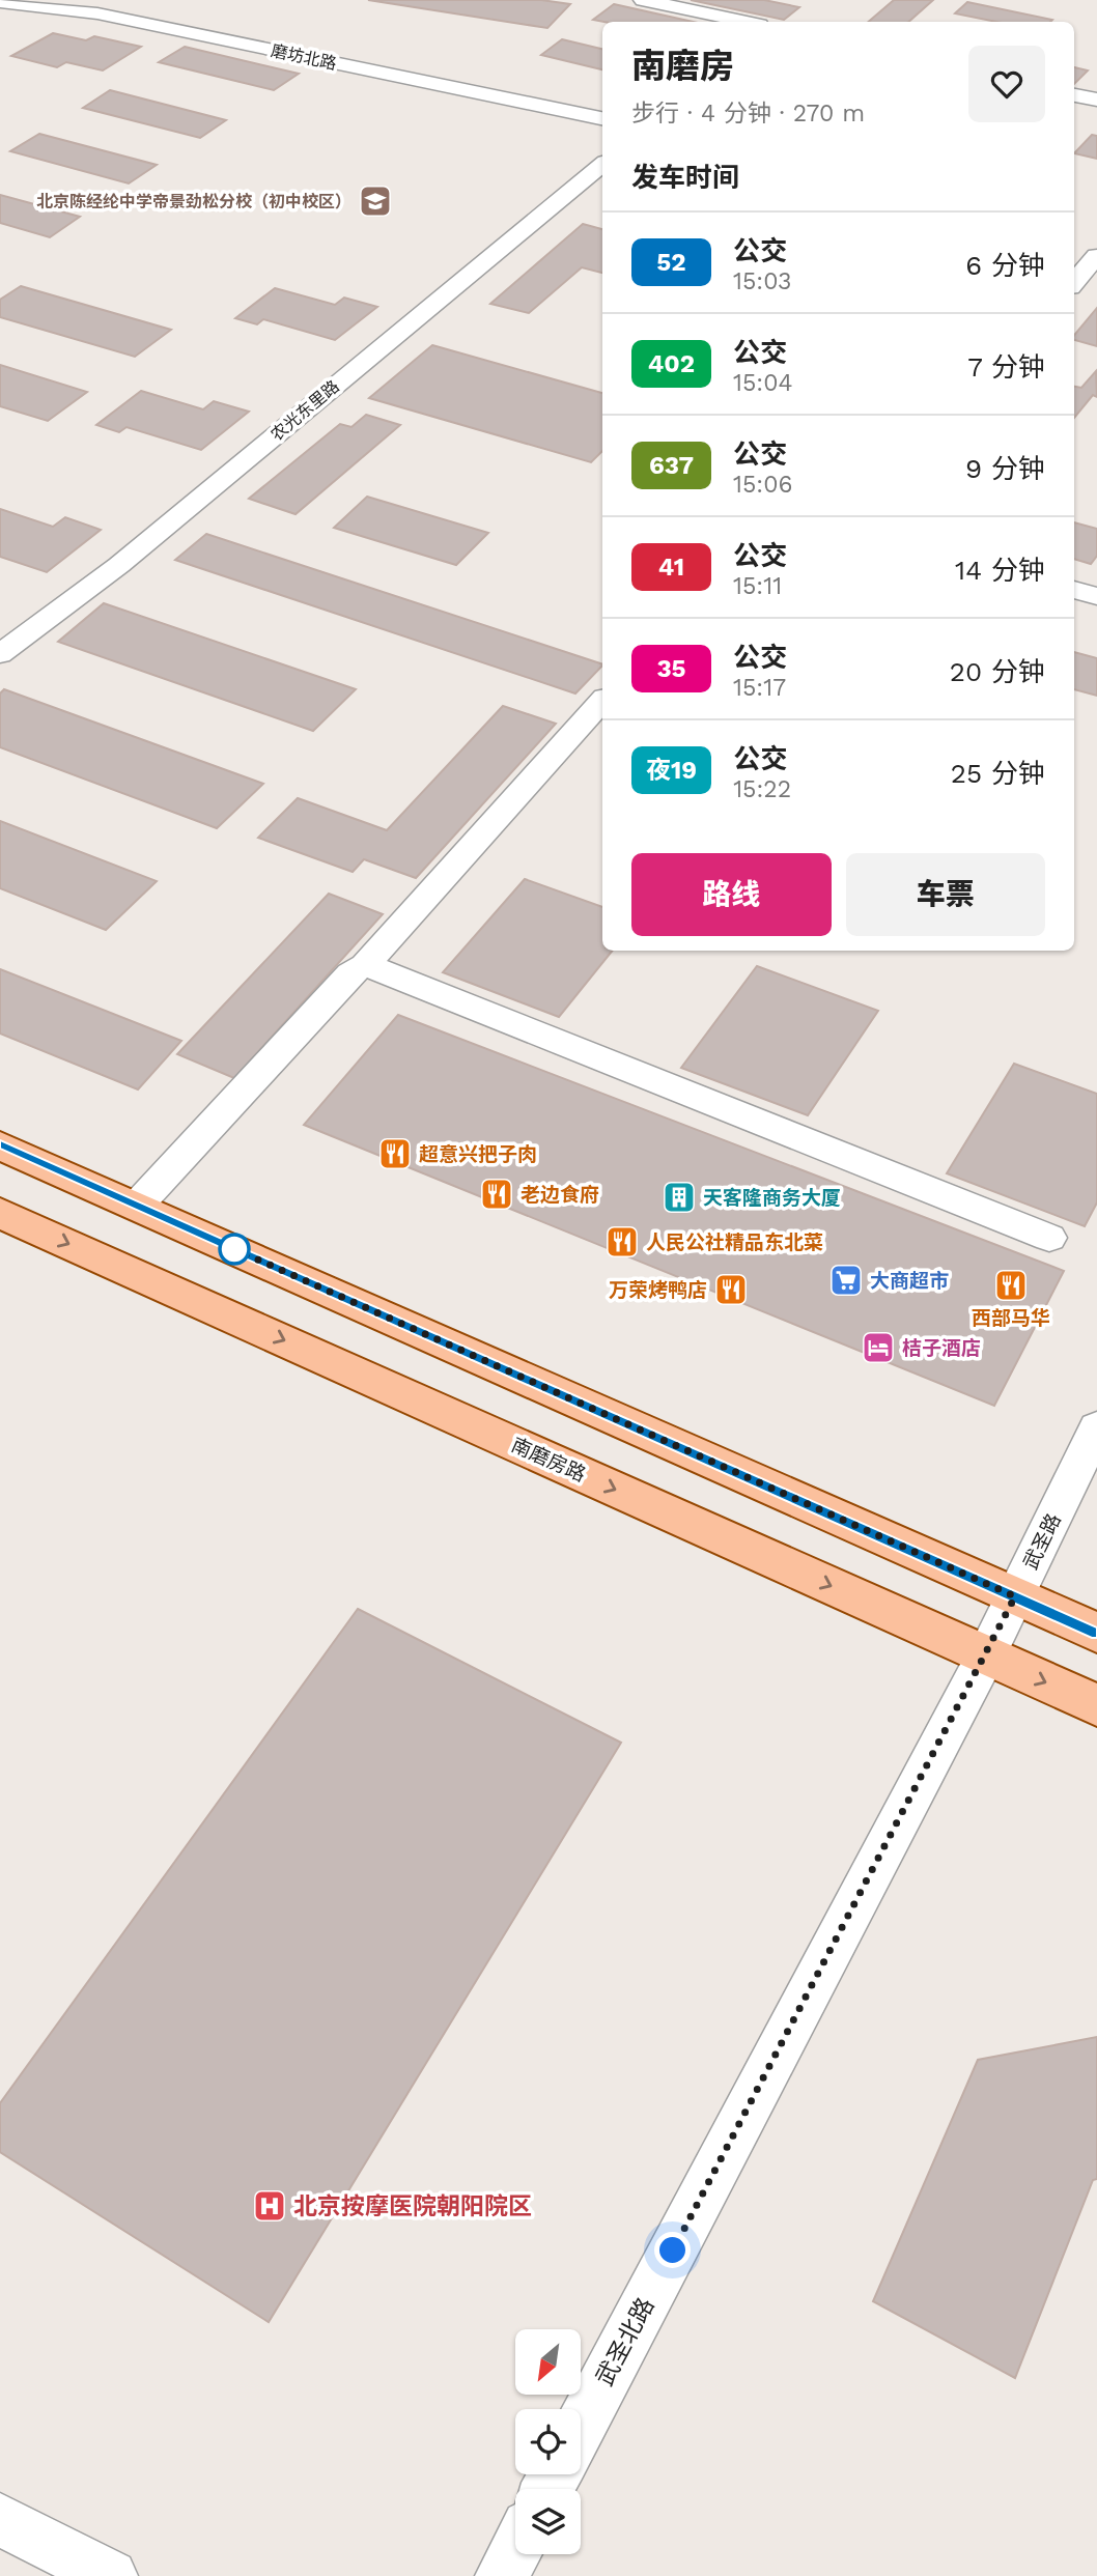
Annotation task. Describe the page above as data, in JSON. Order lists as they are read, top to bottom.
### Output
{
  "streets": {
    "main road": ["南磨房路"],
    "street": [
      "磨坊北路",
      "农光东里路",
      "武圣路",
      "武圣北路"
    ]
  },
  "crossings": [
    ["南磨房路", "武圣路"],
    ["南磨房路", "武圣北路"],
    ["武圣路", "武圣北路"]
  ],
  "places": {
    "school or university": ["北京陈经纶中学帝景劲松分校（初中校区）"],
    "restaurant": [
      "超意兴把子肉",
      "老边食府",
      "人民公社精品东北菜",
      "西部马华",
      "万荣烤鸭店"
    ],
    "building": ["天客隆商务大厦"],
    "supermarket": ["大商超市"],
    "hotel": ["桔子酒店"],
    "hospital": ["北京按摩医院朝阳院区"]
  },
  "lines": ["bus line 52"],
  "north": "bottom left",
  "page": {
    "heading": [
      ["南磨房", "步行 · 4 分钟 · 270 m"],
      "发车时间"
    ],
    "list": [
      {
        "mark": "52",
        "name": "公交",
        "note": "15:03",
        "value": "6 分钟"
      },
      {
        "mark": "402",
        "name": "公交",
        "note": "15:04",
        "value": "7 分钟"
      },
      {
        "mark": "637",
        "name": "公交",
        "note": "15:06",
        "value": "9 分钟"
      },
      {
        "mark": "41",
        "name": "公交",
        "note": "15:11",
        "value": "14 分钟"
      },
      {
        "mark": "35",
        "name": "公交",
        "note": "15:17",
        "value": "20 分钟"
      },
      {
        "mark": "夜19",
        "name": "公交",
        "note": "15:22",
        "value": "25 分钟"
      }
    ],
    "buttons": ["路线", "车票"]
  }
}
